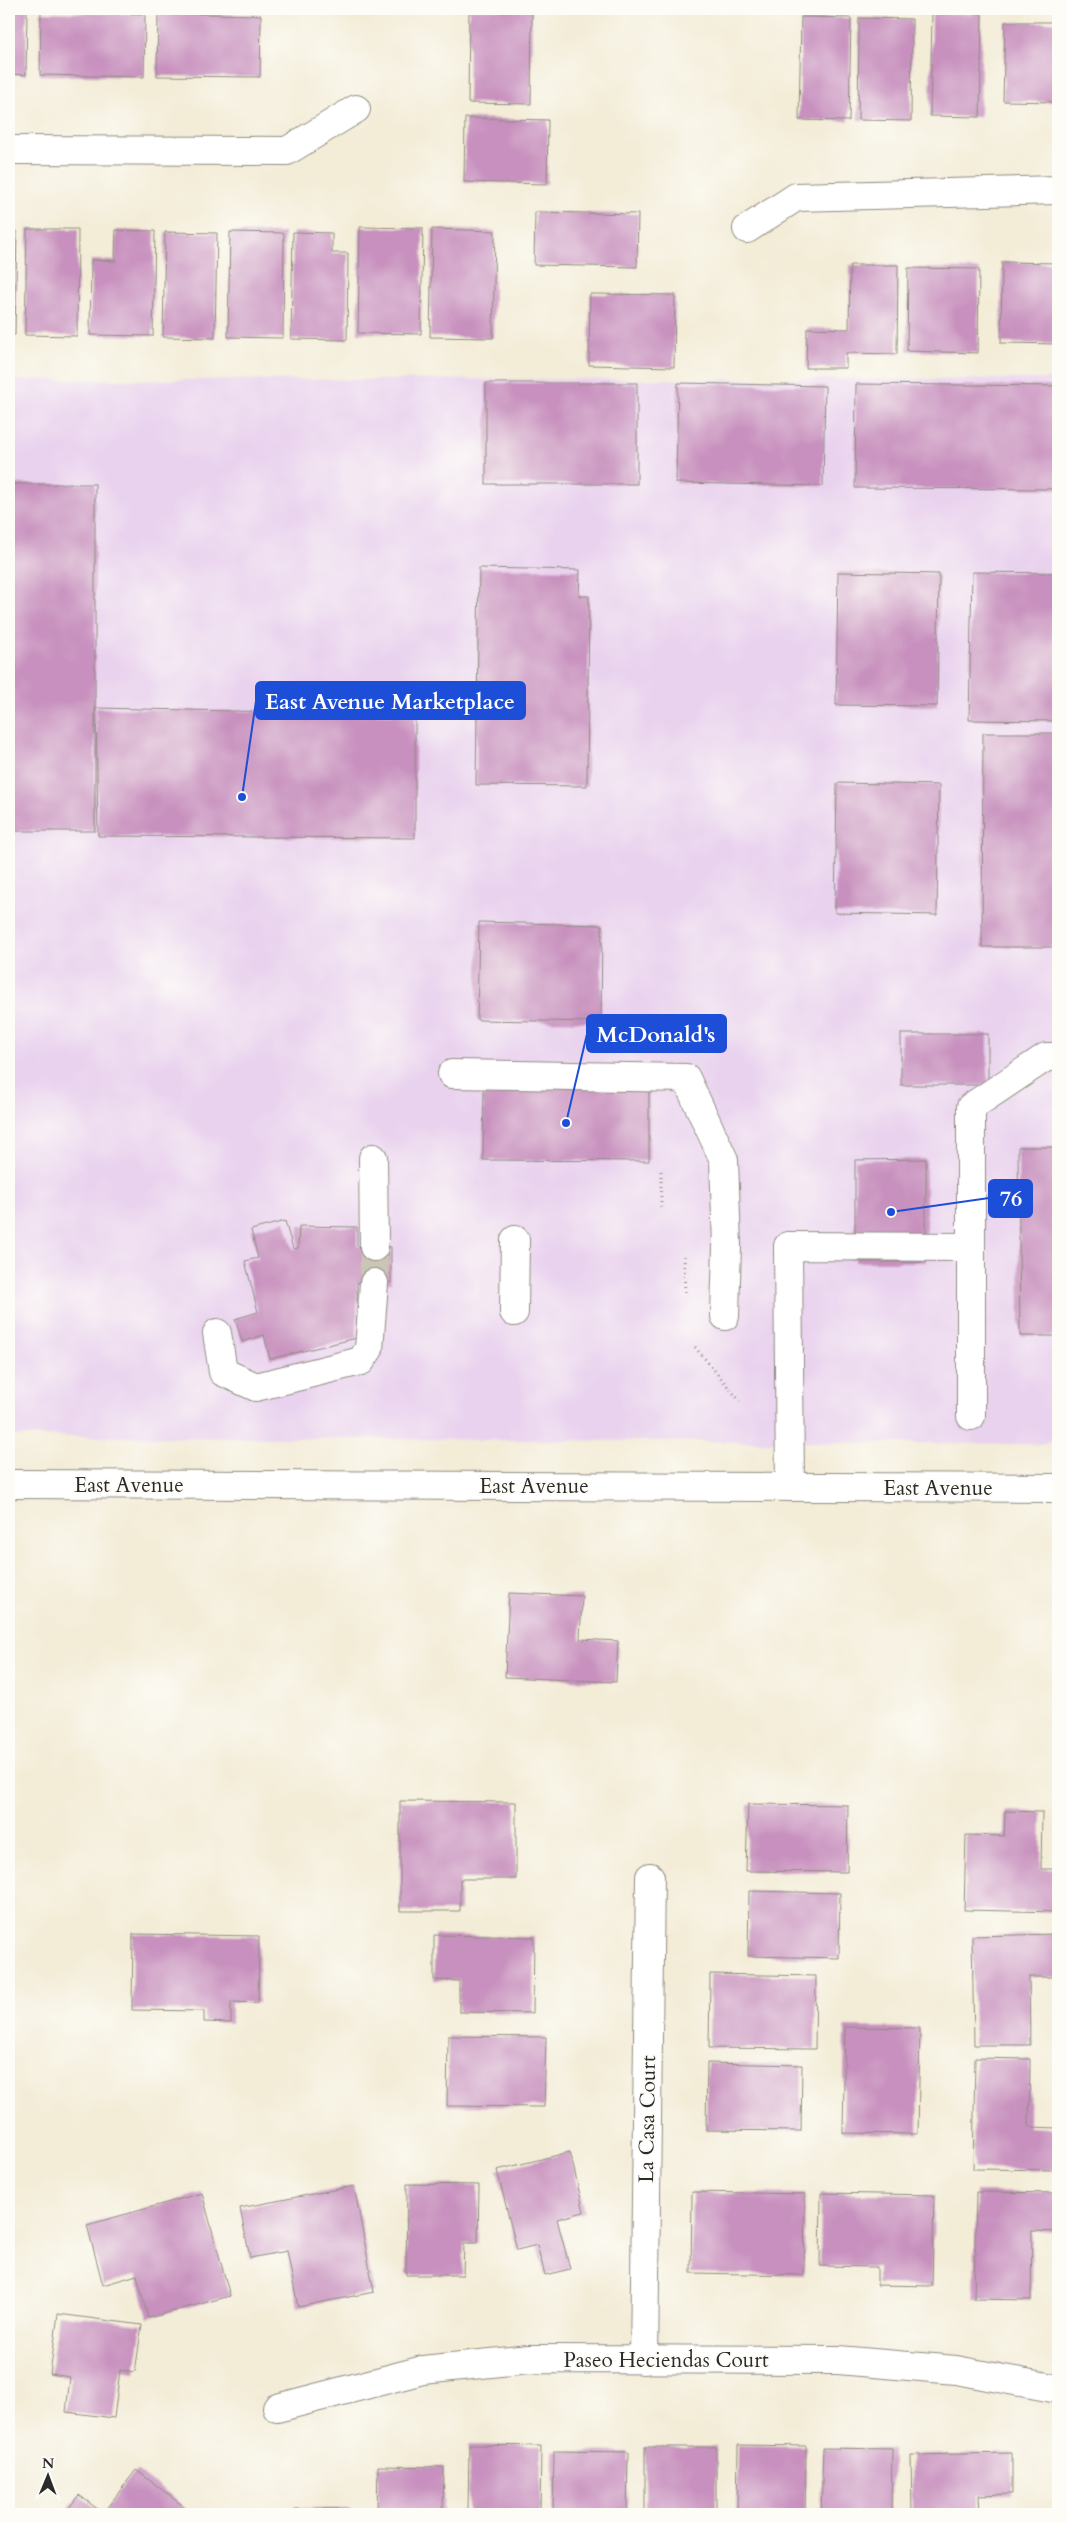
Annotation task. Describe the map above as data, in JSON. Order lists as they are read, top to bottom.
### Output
{
  "streets": {
    "street": ["East Avenue", "La Casa Court", "Paseo Heciendas Court"]
  },
  "crossings": [
    ["La Casa Court", "Paseo Heciendas Court"]
  ],
  "places": ["East Avenue Marketplace", "McDonald's", "76"],
  "north": "top"
}
